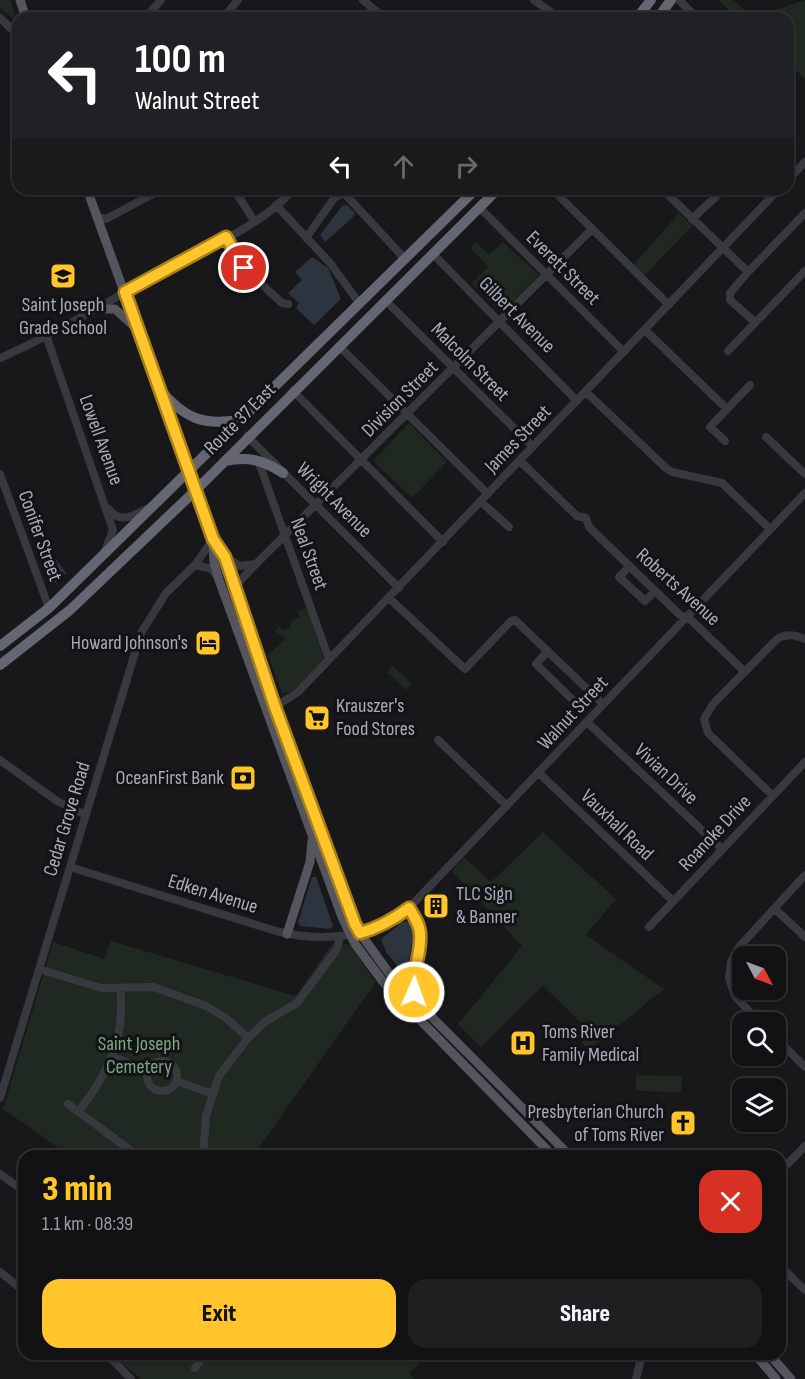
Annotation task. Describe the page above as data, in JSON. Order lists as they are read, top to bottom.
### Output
{
  "streets": {
    "highway": ["Route 37 East"],
    "street": [
      "Everett Street",
      "Gilbert Avenue",
      "Malcolm Street",
      "Division Street",
      "James Street",
      "Lowell Avenue",
      "Wright Avenue",
      "Conifer Street",
      "Neal Street",
      "Roberts Avenue",
      "Walnut Street",
      "Vivian Drive",
      "Cedar Grove Road",
      "Vauxhall Road",
      "Roanoke Drive",
      "Edken Avenue"
    ]
  },
  "crossings": [
    ["Everett Street", "Division Street"],
    ["Everett Street", "Route 37 East"],
    ["Everett Street", "James Street"],
    ["Gilbert Avenue", "Division Street"],
    ["Gilbert Avenue", "Route 37 East"],
    ["Gilbert Avenue", "James Street"],
    ["Malcolm Street", "Division Street"],
    ["Malcolm Street", "Route 37 East"],
    ["Malcolm Street", "James Street"],
    ["Division Street", "Route 37 East"],
    ["Division Street", "Wright Avenue"],
    ["Division Street", "Neal Street"],
    ["Division Street", "Cedar Grove Road"],
    ["Route 37 East", "Lowell Avenue"],
    ["Route 37 East", "Wright Avenue"],
    ["Route 37 East", "Conifer Street"],
    ["Route 37 East", "Neal Street"],
    ["Route 37 East", "Cedar Grove Road"],
    ["James Street", "Wright Avenue"],
    ["James Street", "Neal Street"],
    ["James Street", "Roberts Avenue"],
    ["Neal Street", "Cedar Grove Road"],
    ["Roberts Avenue", "Walnut Street"],
    ["Walnut Street", "Vivian Drive"],
    ["Walnut Street", "Vauxhall Road"],
    ["Walnut Street", "Edken Avenue"],
    ["Vivian Drive", "Roanoke Drive"],
    ["Cedar Grove Road", "Edken Avenue"],
    ["Vauxhall Road", "Roanoke Drive"]
  ],
  "parks": ["Saint Joseph Cemetery"],
  "places": {
    "school or university": ["Saint Joseph Grade School"],
    "hotel": ["Howard Johnson's"],
    "supermarket": ["Krauszer's Food Stores"],
    "bank": ["OceanFirst Bank"],
    "building": ["TLC Sign & Banner"],
    "hospital": ["Toms River Family Medical"],
    "church": ["Presbyterian Church of Toms River"]
  },
  "north": "bottom right",
  "page": {
    "turn": ["100 m", "Walnut Street"],
    "heading": ["3 min", "1.1 km · 08:39"],
    "buttons": ["Exit", "Share"]
  }
}
